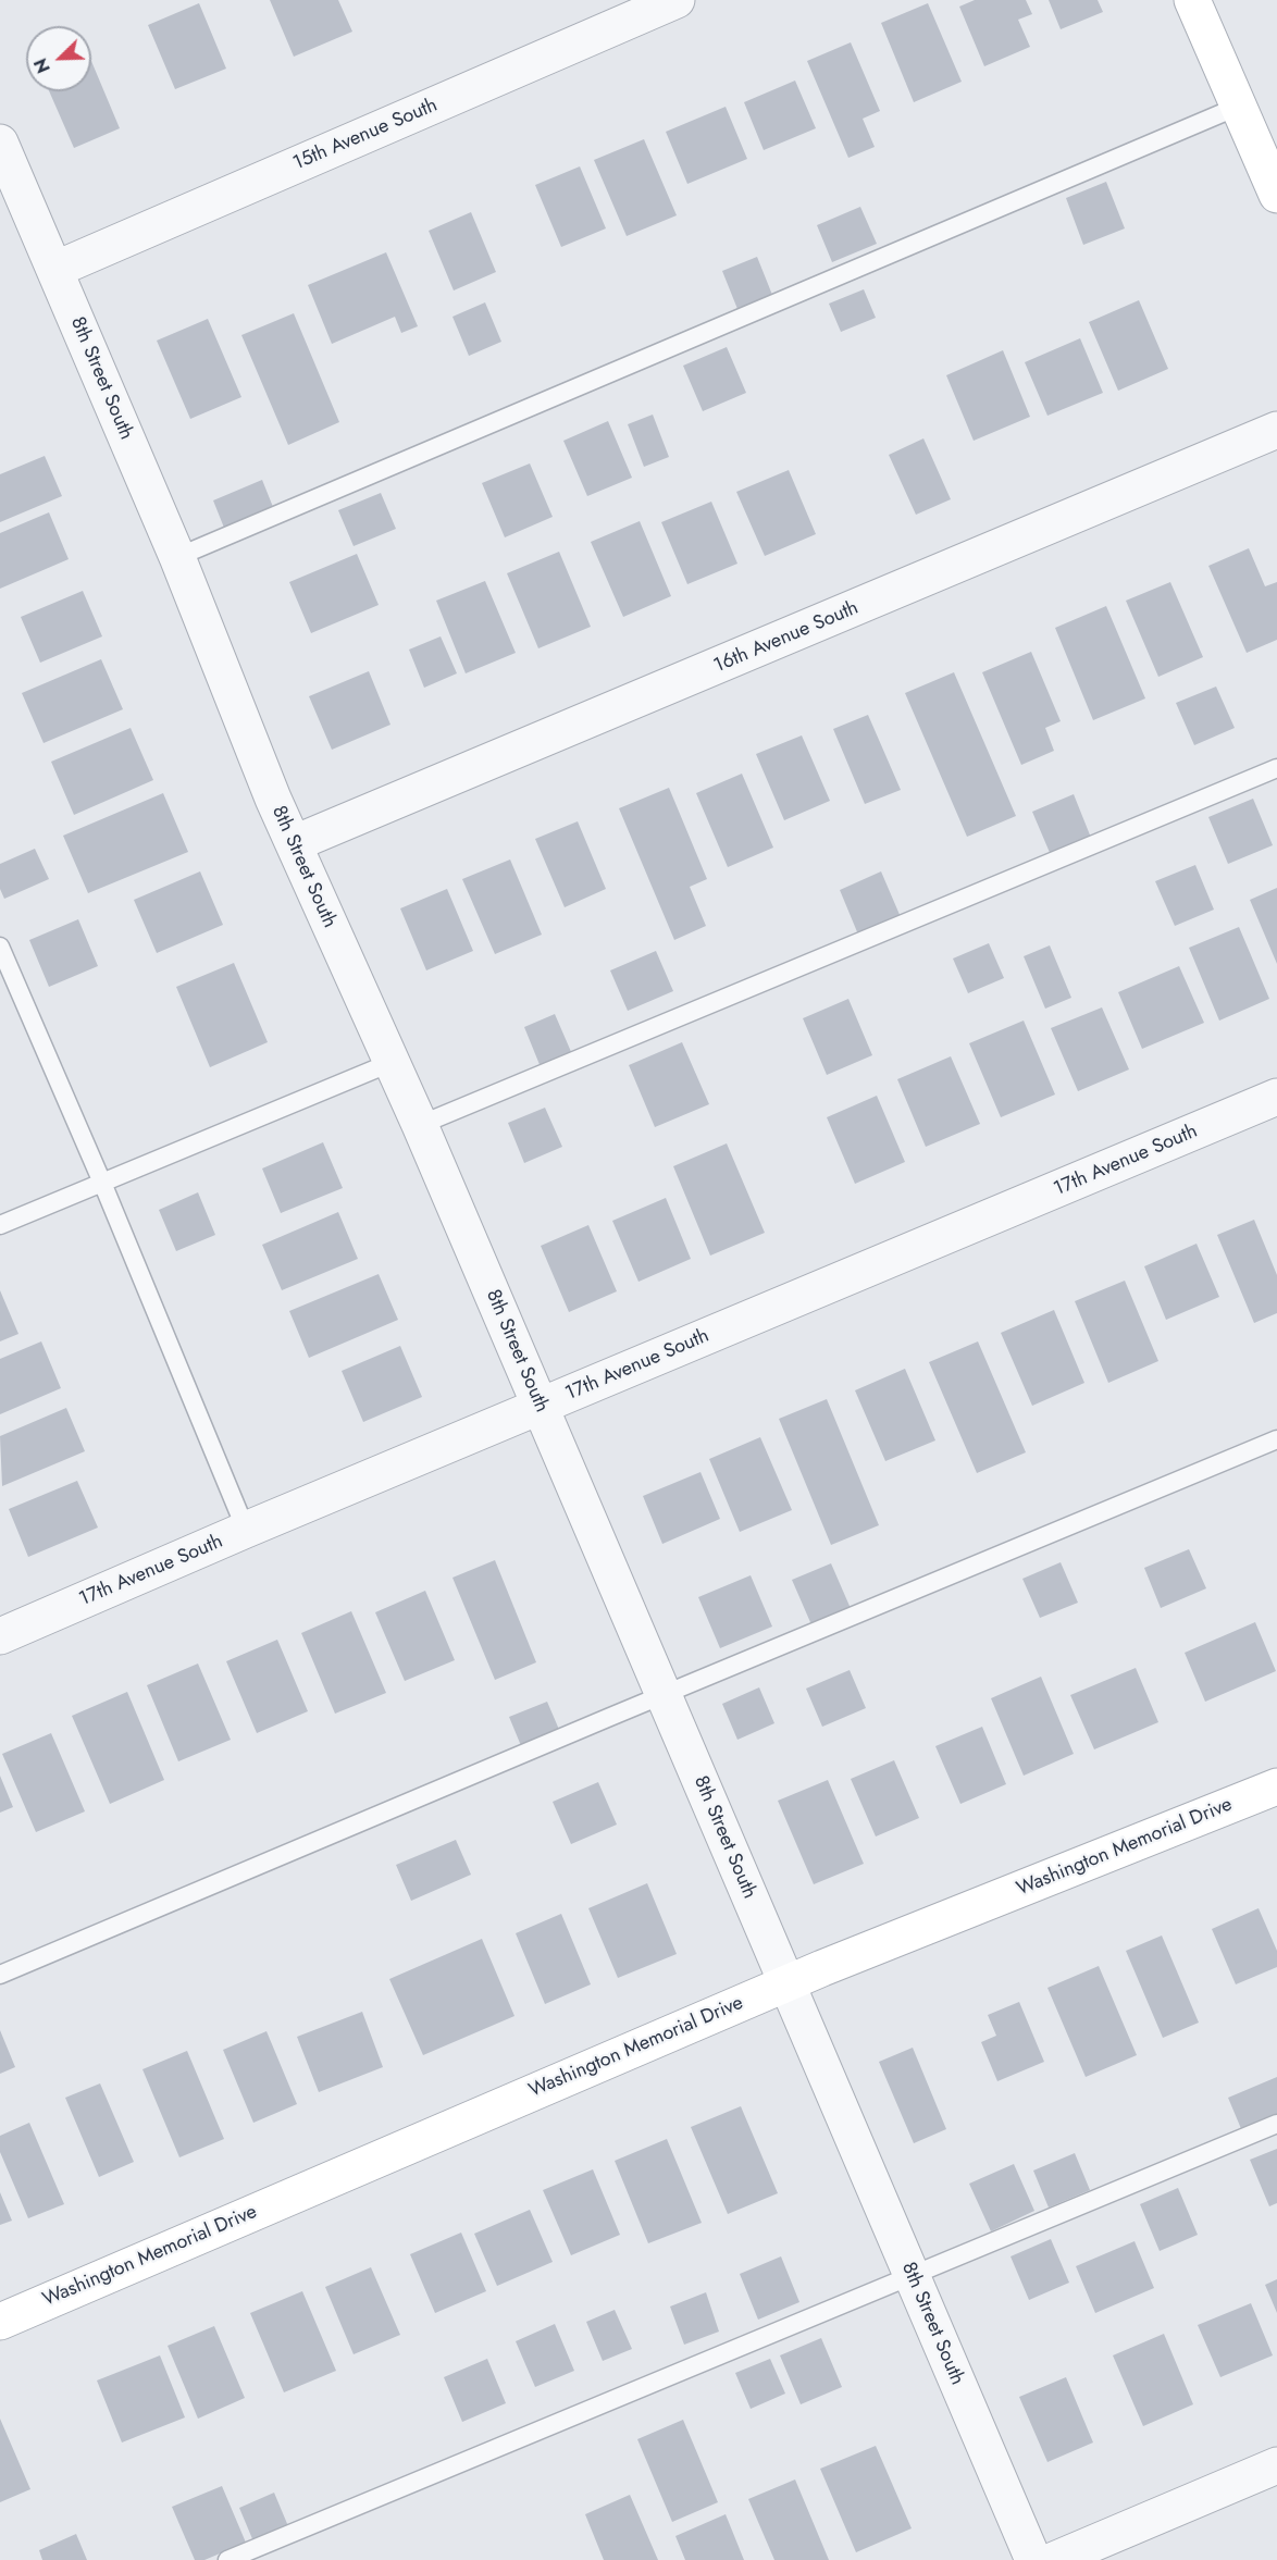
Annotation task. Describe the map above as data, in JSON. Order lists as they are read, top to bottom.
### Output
{
  "streets": {
    "street": [
      "15th Avenue South",
      "8th Street South",
      "16th Avenue South",
      "17th Avenue South",
      "Washington Memorial Drive"
    ]
  },
  "crossings": [
    ["15th Avenue South", "8th Street South"],
    ["8th Street South", "16th Avenue South"],
    ["8th Street South", "17th Avenue South"],
    ["8th Street South", "Washington Memorial Drive"]
  ],
  "north": "bottom left"
}
